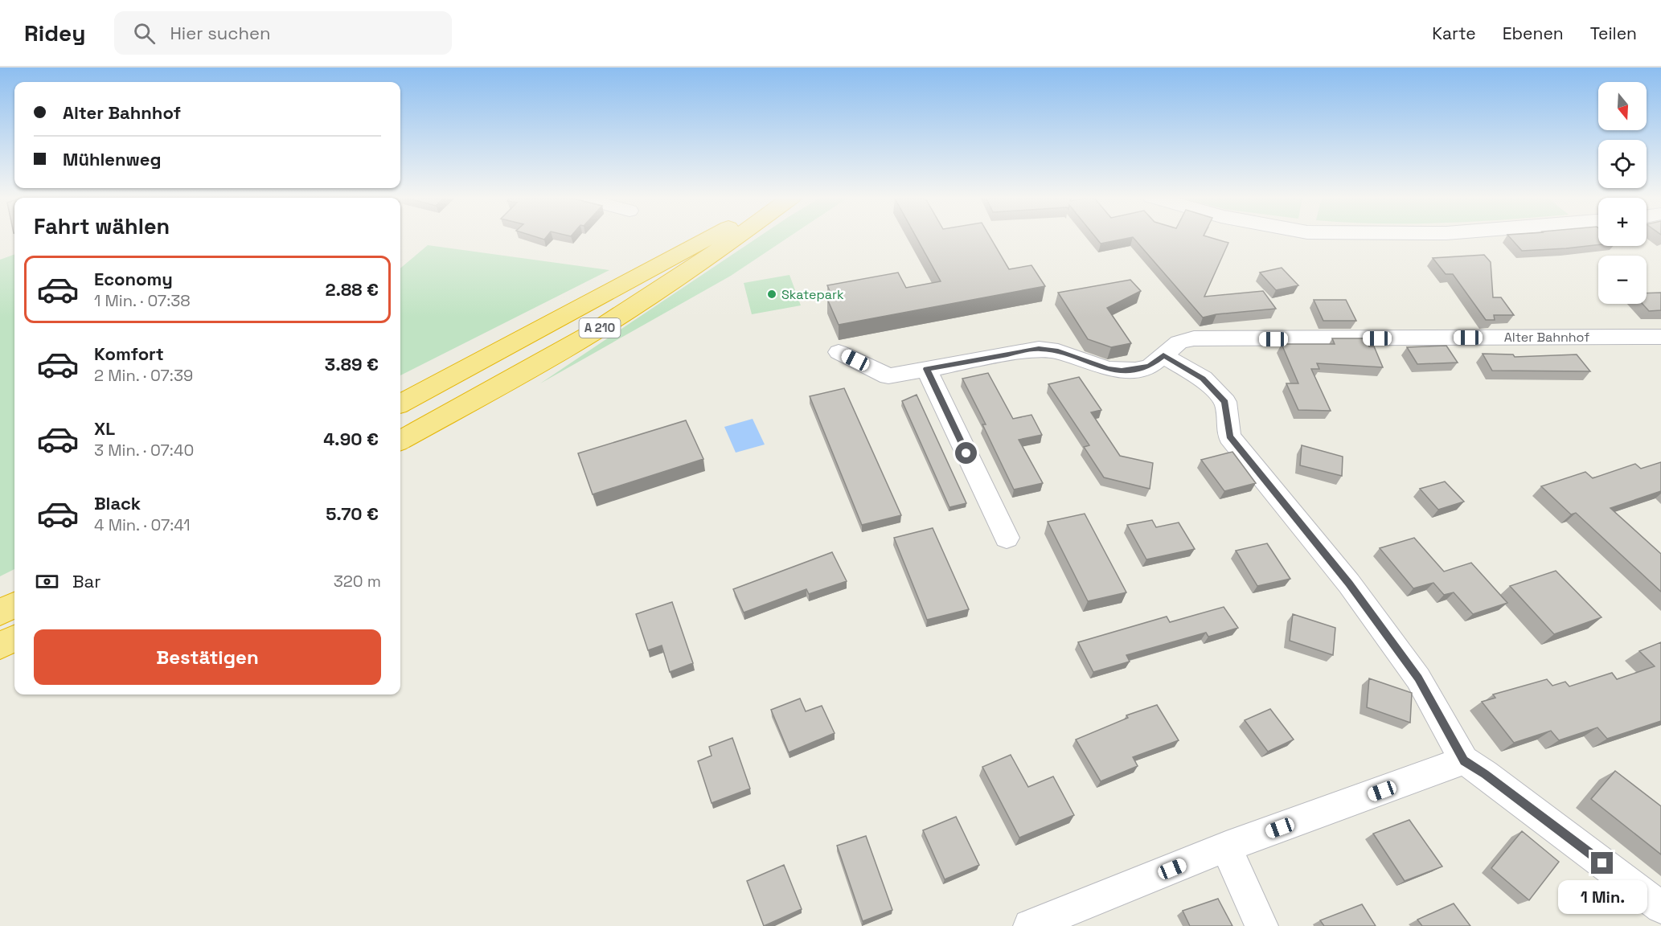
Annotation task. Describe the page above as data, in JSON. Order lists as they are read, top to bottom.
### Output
{
  "streets": {
    "highway": ["A 210"],
    "street": ["Alter Bahnhof"]
  },
  "places": ["Skatepark"],
  "north": "bottom",
  "page": {
    "header": "Ridey",
    "search": "Hier suchen",
    "nav": ["Karte", "Ebenen", "Teilen"],
    "map_buttons": ["+", "−"],
    "banner": ["Alter Bahnhof", "Mühlenweg"],
    "heading": "Fahrt wählen",
    "list": [
      {
        "name": "Economy",
        "note": "1 Min. · 07:38",
        "value": "2.88 €"
      },
      {
        "name": "Komfort",
        "note": "2 Min. · 07:39",
        "value": "3.89 €"
      },
      {
        "name": "XL",
        "note": "3 Min. · 07:40",
        "value": "4.90 €"
      },
      {
        "name": "Black",
        "note": "4 Min. · 07:41",
        "value": "5.70 €"
      }
    ],
    "pay": ["Bar", "320 m"],
    "buttons": "Bestätigen",
    "bubble": "1 Min."
  }
}
